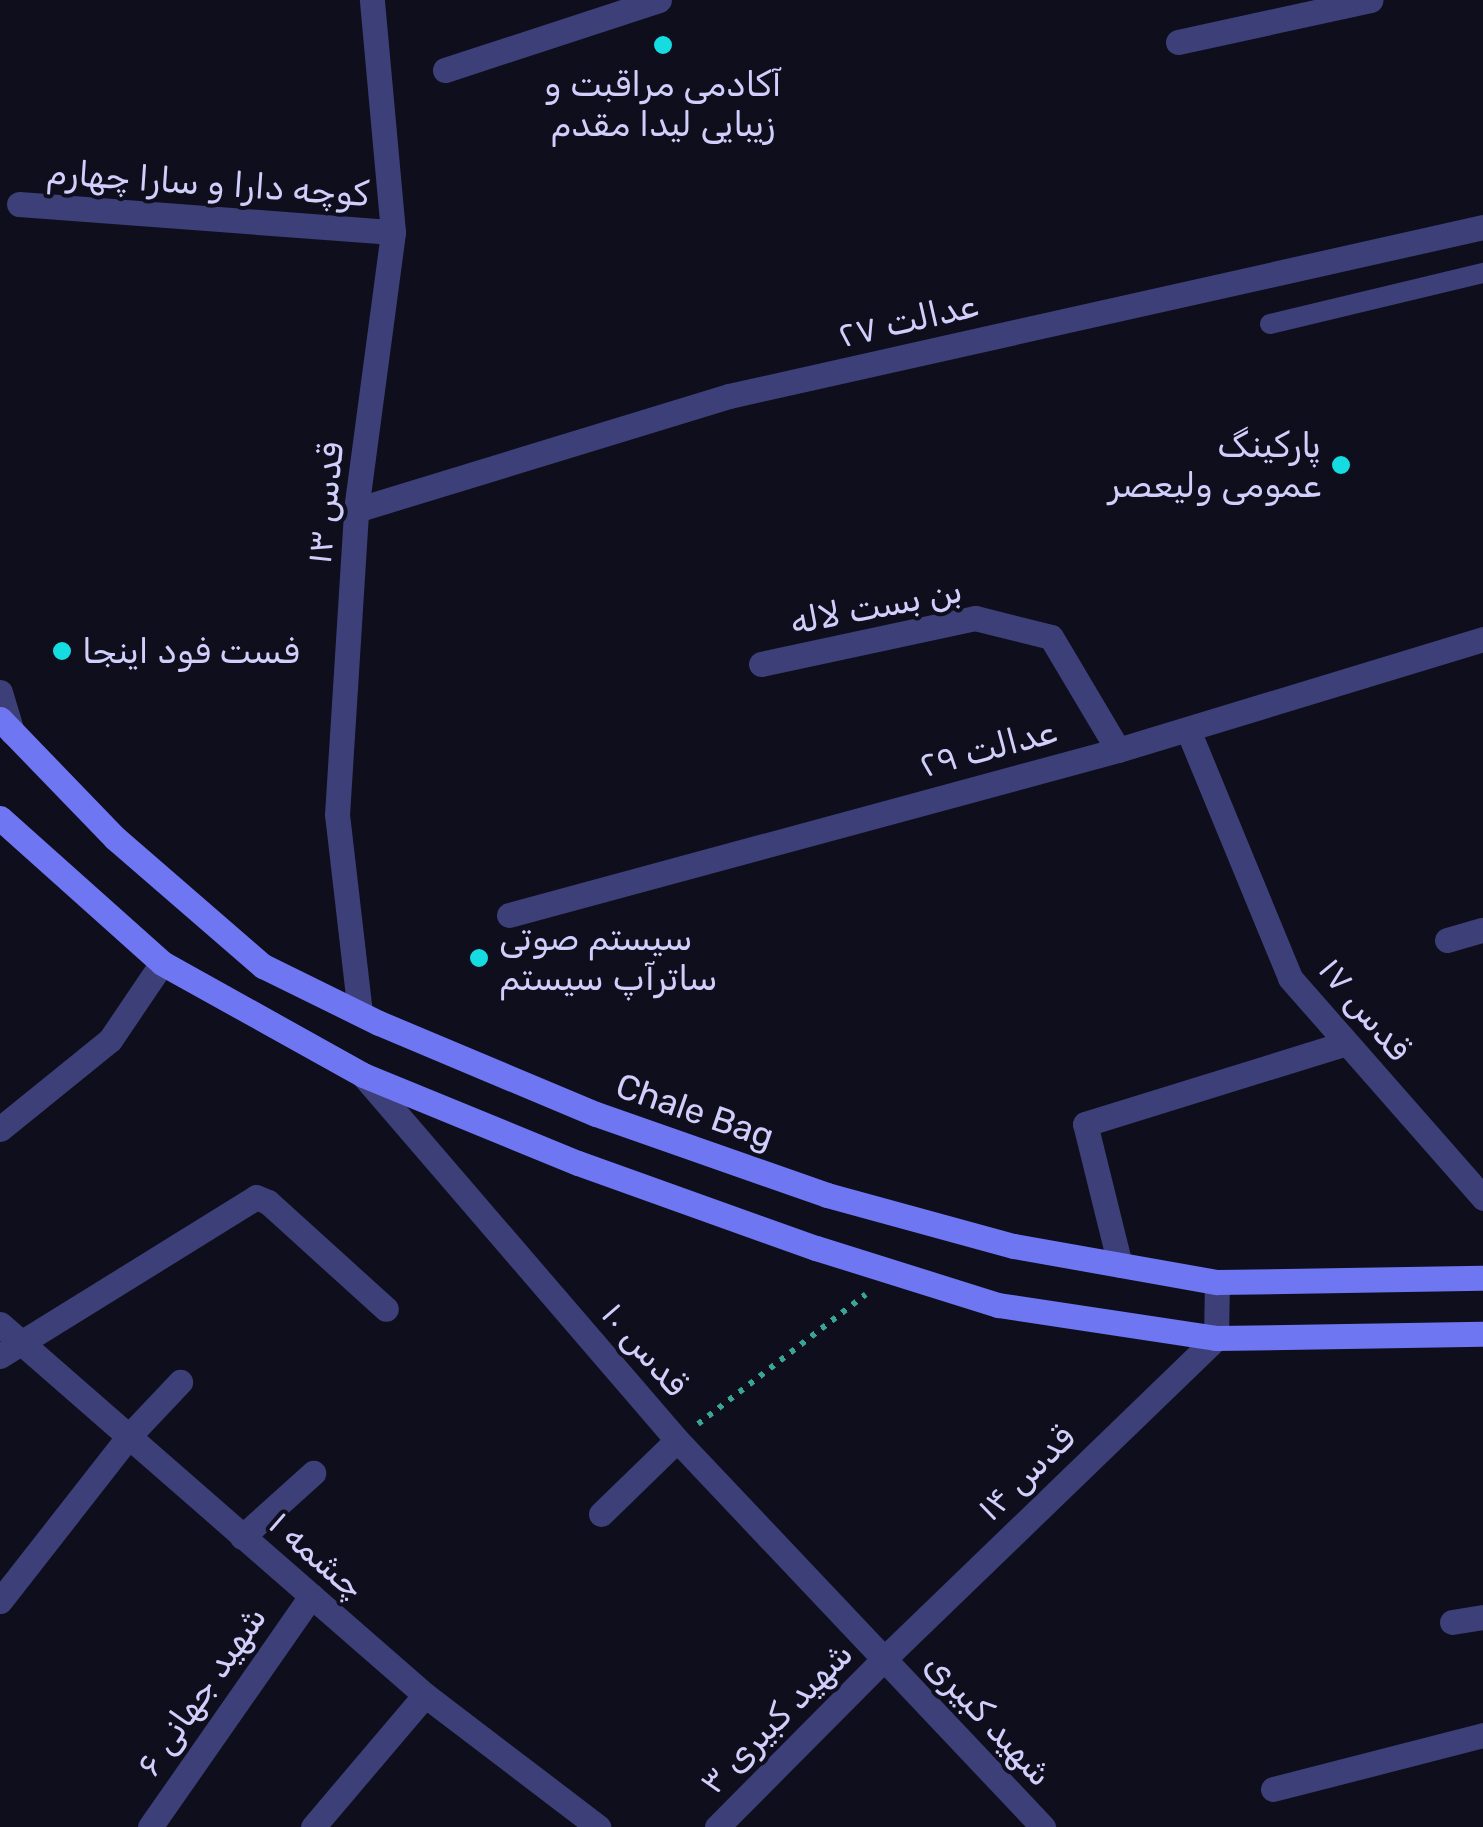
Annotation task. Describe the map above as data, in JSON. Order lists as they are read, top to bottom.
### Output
{
  "streets": {
    "main road": ["Chale Bag"],
    "street": [
      "کوچه دارا و سارا چهارم",
      "عدالت ۲۷",
      "قدس ۱۳",
      "بن بست لاله",
      "عدالت ۲۹",
      "قدس ۱۷",
      "قدس ۱۰",
      "قدس ۱۴",
      "چشمه ۱",
      "۶ شهید جهانی",
      "۳ شهید کبیری",
      "شهید کبیری"
    ]
  },
  "crossings": [
    ["کوچه دارا و سارا چهارم", "قدس ۱۳"],
    ["عدالت ۲۷", "قدس ۱۳"],
    ["قدس ۱۳", "Chale Bag"],
    ["بن بست لاله", "عدالت ۲۹"],
    ["عدالت ۲۹", "قدس ۱۷"],
    ["قدس ۱۰", "قدس ۱۴"],
    ["قدس ۱۰", "۳ شهید کبیری"],
    ["قدس ۱۰", "شهید کبیری"],
    ["قدس ۱۴", "۳ شهید کبیری"],
    ["قدس ۱۴", "شهید کبیری"],
    ["چشمه ۱", "۶ شهید جهانی"],
    ["۳ شهید کبیری", "شهید کبیری"]
  ],
  "places": [
    "آکادمی مراقبت و زیبایی لیدا مقدم",
    "پارکینگ عمومی ولیعصر",
    "فست فود اينجا",
    "سیستم صوتی ساترآپ سیستم"
  ]
}
